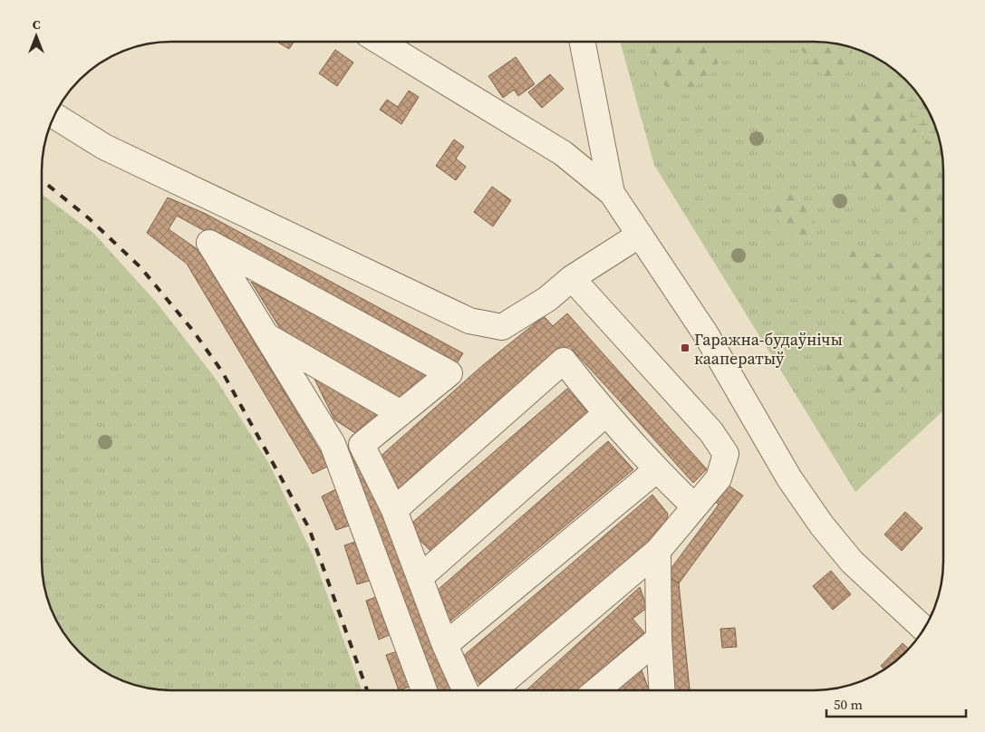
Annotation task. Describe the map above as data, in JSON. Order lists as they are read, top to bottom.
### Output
{
  "places": {
    "transit": ["Гаражна-будаўнічы кааператыў"]
  },
  "scale_bar": "50 m",
  "north": "top"
}
